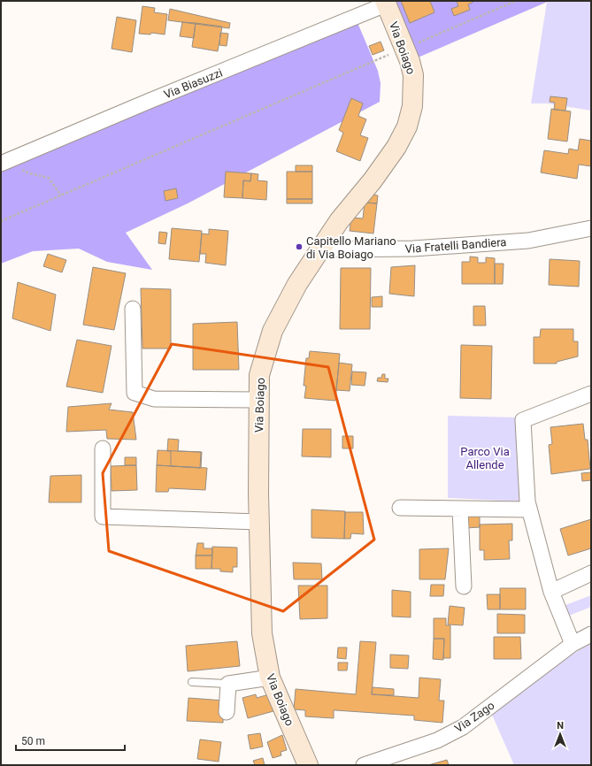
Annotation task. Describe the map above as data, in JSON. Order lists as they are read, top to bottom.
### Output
{
  "streets": {
    "street": [
      "Via Boiago",
      "Via Biasuzzi",
      "Via Fratelli Bandiera",
      "Via Zago"
    ]
  },
  "crossings": [
    ["Via Boiago", "Via Biasuzzi"],
    ["Via Boiago", "Via Fratelli Bandiera"]
  ],
  "parks": ["Parco Via Allende"],
  "places": ["Capitello Mariano di Via Boiago"],
  "scale_bar": "50 m",
  "north": "top"
}
